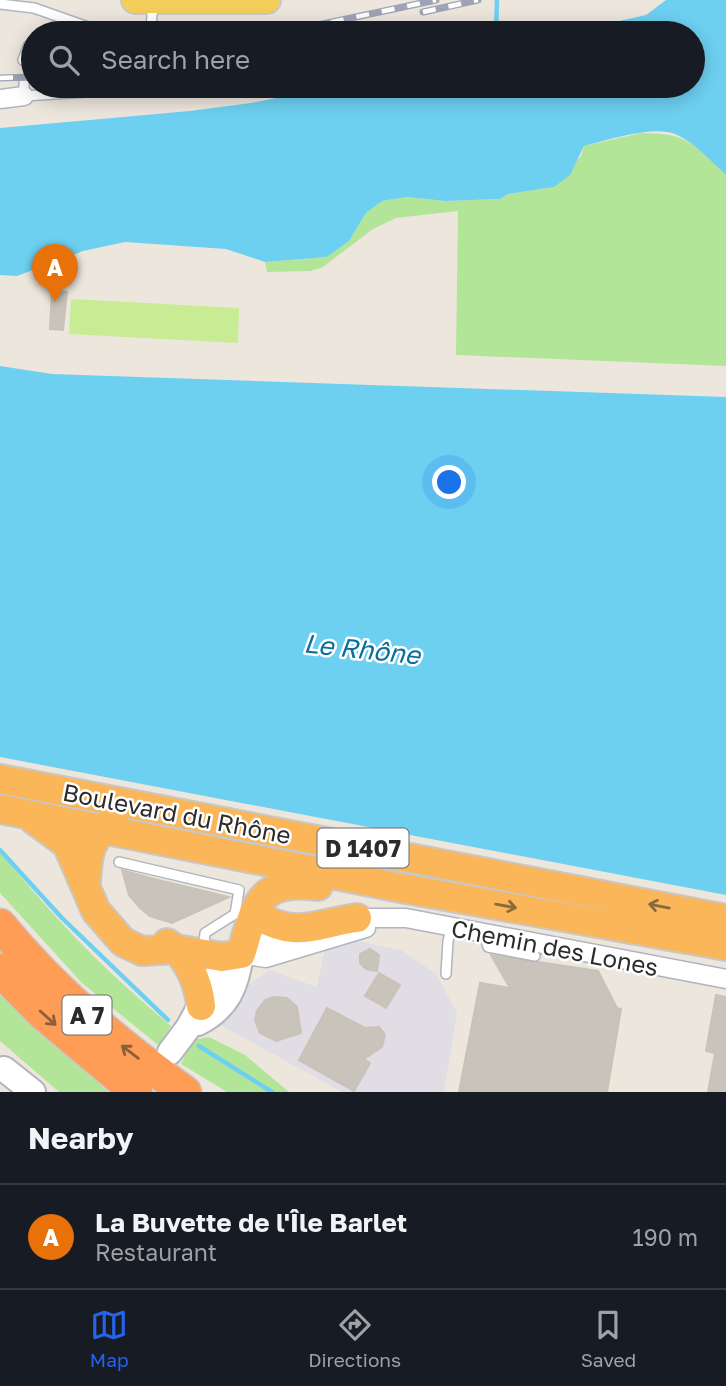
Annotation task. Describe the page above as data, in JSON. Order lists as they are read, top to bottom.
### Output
{
  "streets": {
    "highway": ["Boulevard du Rhône", "D 1407", "A 7"],
    "street": ["Chemin des Lones"]
  },
  "water": ["Le Rhône"],
  "page": {
    "search": "Search here",
    "pins": "A",
    "heading": "Nearby",
    "list": [
      {
        "mark": "A",
        "name": "La Buvette de l'Île Barlet",
        "note": "Restaurant",
        "value": "190 m"
      }
    ],
    "nav": ["Map", "Directions", "Saved"]
  }
}
